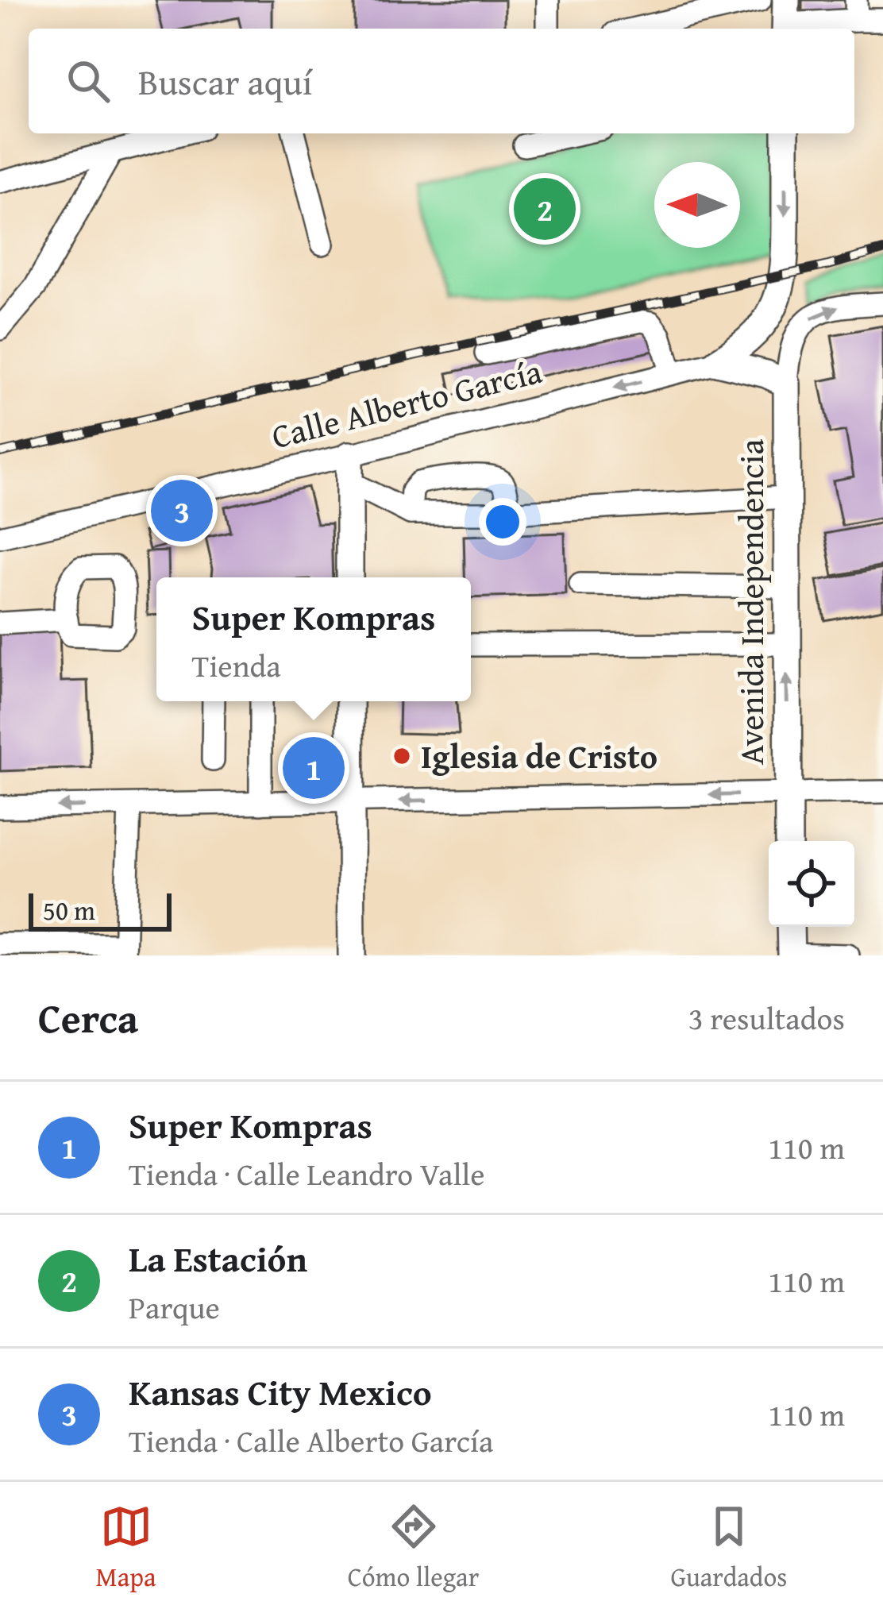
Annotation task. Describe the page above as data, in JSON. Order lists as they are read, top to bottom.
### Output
{
  "streets": {
    "main road": ["Calle Alberto García", "Avenida Independencia"]
  },
  "one_way": ["Calle Alberto García", "Avenida Independencia"],
  "places": ["Iglesia de Cristo"],
  "scale_bar": "50 m",
  "north": "left",
  "page": {
    "search": "Buscar aquí",
    "pins": ["2", "3", "1"],
    "popup": ["Super Kompras", "Tienda"],
    "scale": "50 m",
    "heading": ["Cerca", "3 resultados"],
    "list": [
      {
        "mark": "1",
        "name": "Super Kompras",
        "note": "Tienda · Calle Leandro Valle",
        "value": "110 m"
      },
      {
        "mark": "2",
        "name": "La Estación",
        "note": "Parque",
        "value": "110 m"
      },
      {
        "mark": "3",
        "name": "Kansas City Mexico",
        "note": "Tienda · Calle Alberto García",
        "value": "110 m"
      }
    ],
    "nav": ["Mapa", "Cómo llegar", "Guardados"]
  }
}
